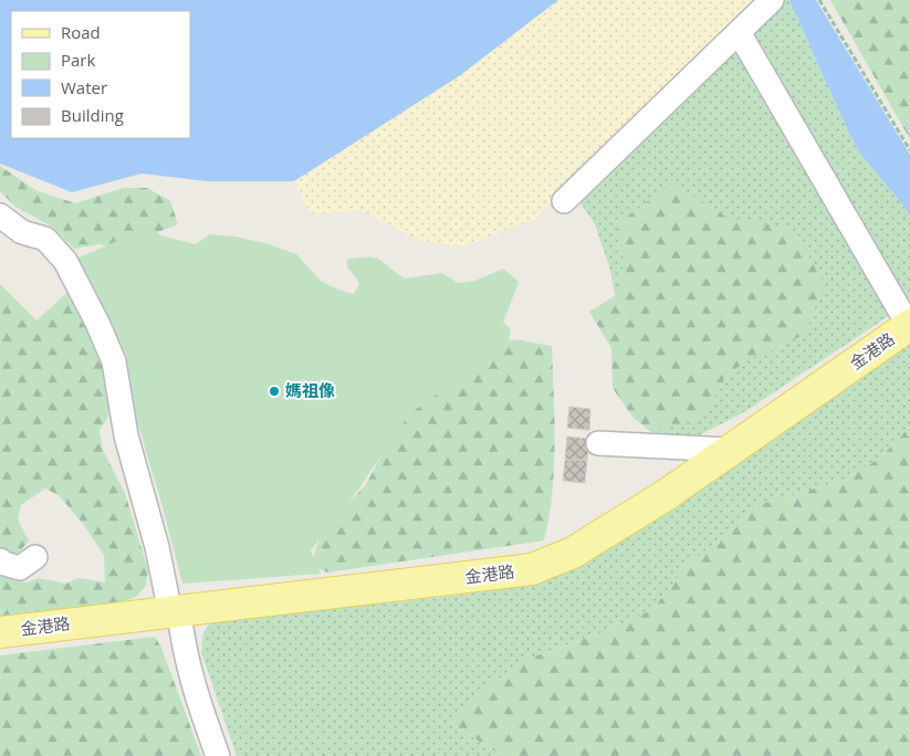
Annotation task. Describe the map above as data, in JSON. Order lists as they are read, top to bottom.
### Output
{
  "streets": {
    "main road": ["金港路"]
  },
  "places": ["媽祖像"],
  "legend": [
    "Road",
    "Park",
    "Water",
    "Building"
  ]
}
